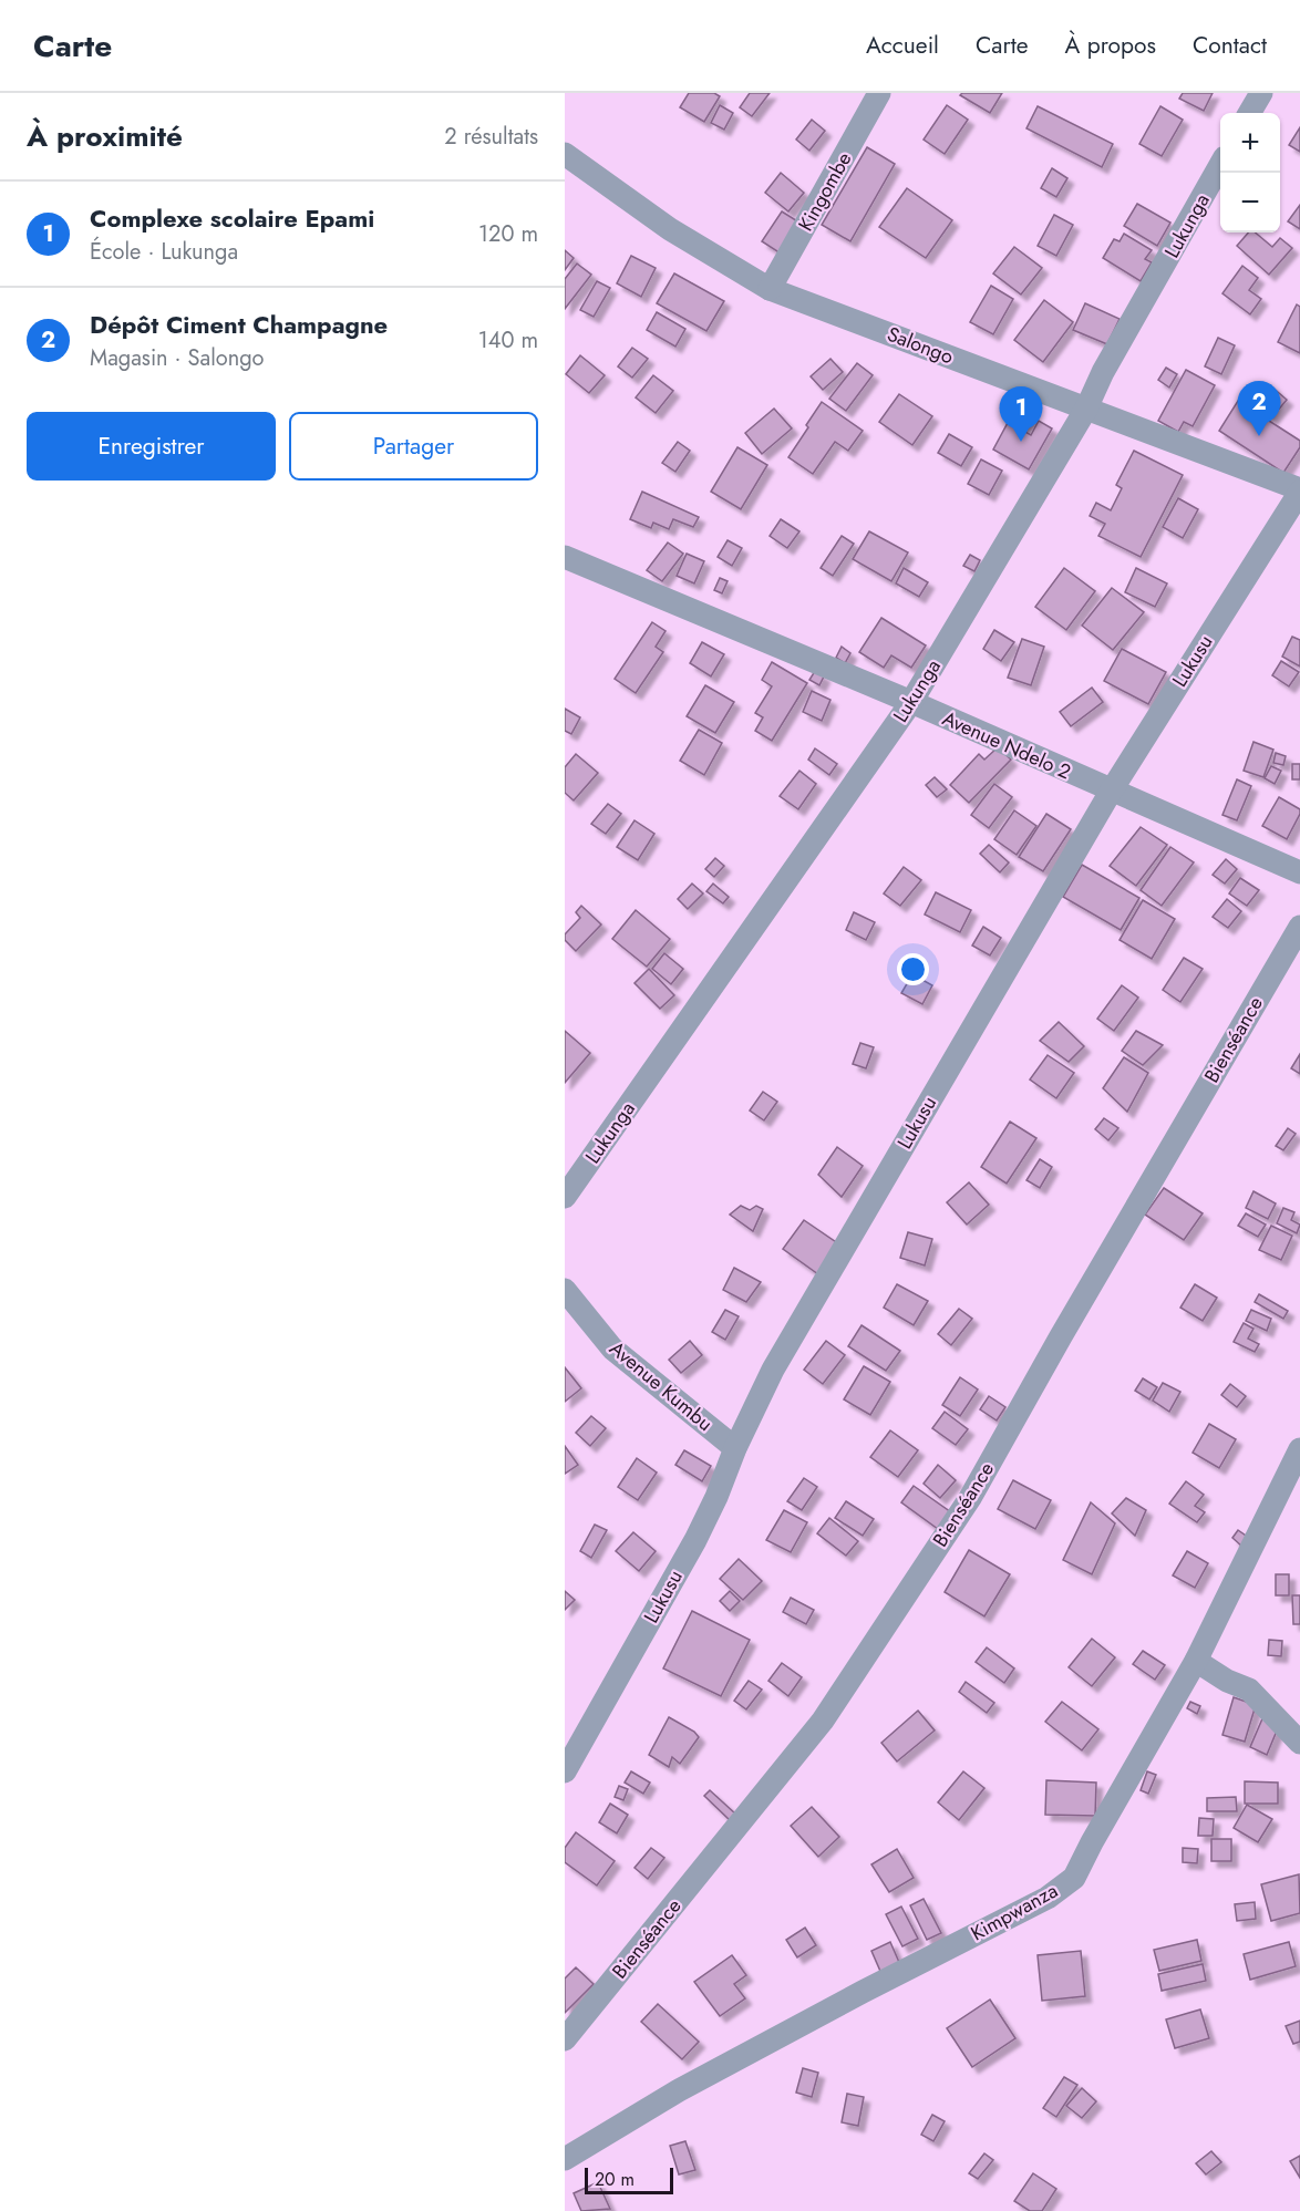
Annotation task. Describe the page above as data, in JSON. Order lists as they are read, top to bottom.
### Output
{
  "streets": {
    "street": [
      "Kingombe",
      "Lukunga",
      "Salongo",
      "Lukusu",
      "Avenue Ndelo 2",
      "Bienséance",
      "Avenue Kumbu",
      "Kimpwanza"
    ]
  },
  "crossings": [
    ["Kingombe", "Salongo"],
    ["Lukunga", "Salongo"],
    ["Lukunga", "Avenue Ndelo 2"],
    ["Salongo", "Lukusu"],
    ["Lukusu", "Avenue Ndelo 2"],
    ["Lukusu", "Avenue Kumbu"]
  ],
  "scale_bar": "20 m",
  "page": {
    "header": "Carte",
    "nav": [
      "Accueil",
      "Carte",
      "À propos",
      "Contact"
    ],
    "heading": ["À proximité", "2 résultats"],
    "map_buttons": ["+", "−"],
    "list": [
      {
        "mark": "1",
        "name": "Complexe scolaire Epami",
        "note": "École · Lukunga",
        "value": "120 m"
      },
      {
        "mark": "2",
        "name": "Dépôt Ciment Champagne",
        "note": "Magasin · Salongo",
        "value": "140 m"
      }
    ],
    "pins": ["2", "1"],
    "buttons": ["Enregistrer", "Partager"],
    "scale": "20 m"
  }
}
